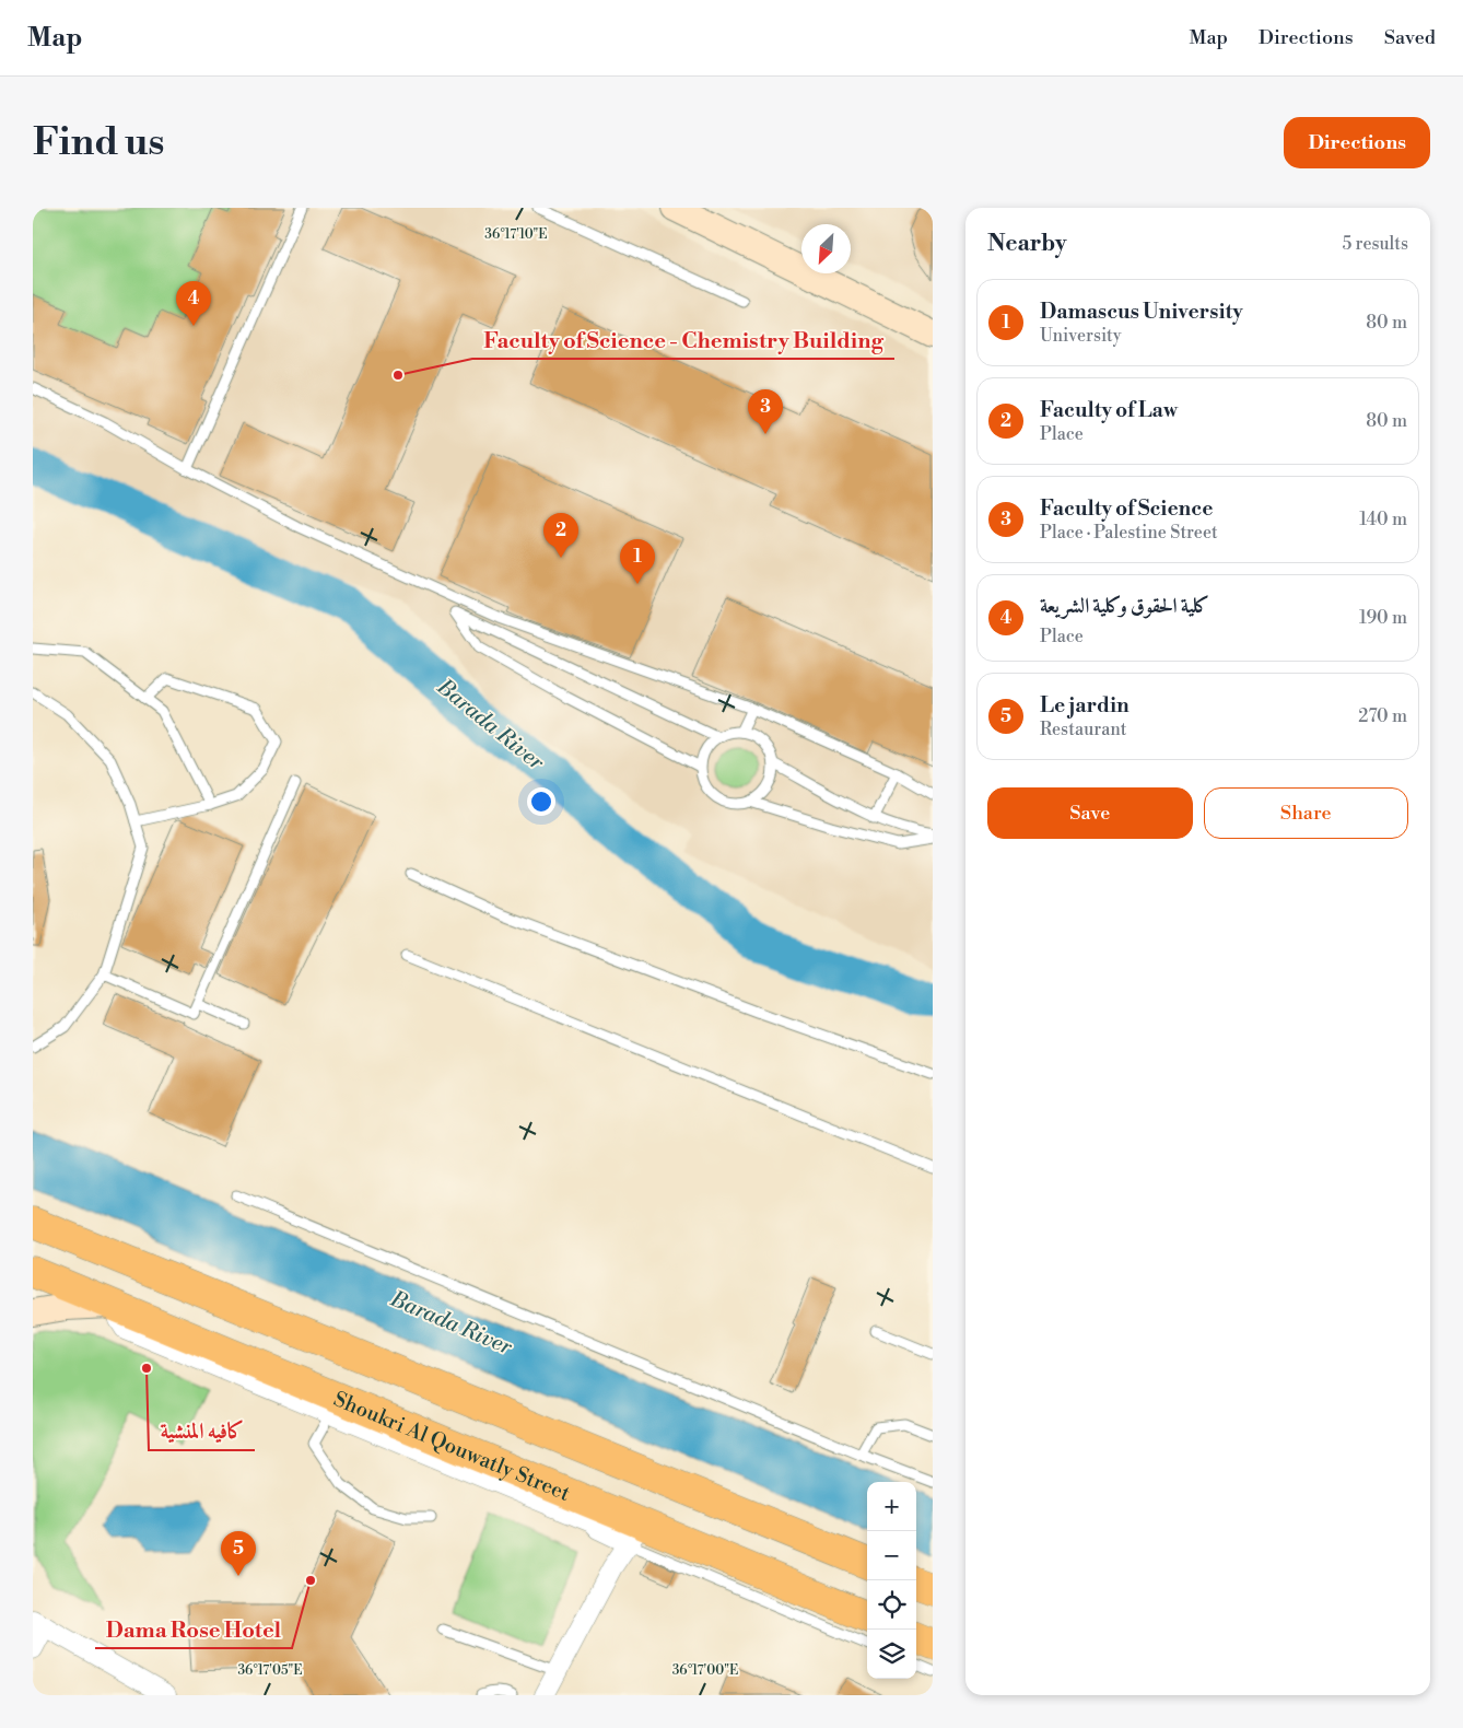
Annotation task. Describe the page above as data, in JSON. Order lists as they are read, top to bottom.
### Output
{
  "streets": {
    "highway": ["Shoukri Al Qouwatly Street"]
  },
  "water": ["Barada River"],
  "places": ["Faculty of Science - Chemistry Building", "كافيه المنشية", "Dama Rose Hotel"],
  "north": "bottom left",
  "page": {
    "header": "Map",
    "nav": ["Map", "Directions", "Saved"],
    "buttons": [
      "Directions",
      ["Save", "Share"]
    ],
    "title": "Find us",
    "heading": ["Nearby", "5 results"],
    "list": [
      {
        "mark": "1",
        "name": "Damascus University",
        "note": "University",
        "value": "80 m"
      },
      {
        "mark": "2",
        "name": "Faculty of Law",
        "note": "Place",
        "value": "80 m"
      },
      {
        "mark": "3",
        "name": "Faculty of Science",
        "note": "Place · Palestine Street",
        "value": "140 m"
      },
      {
        "mark": "4",
        "name": "كلية الحقوق وكلية الشريعة",
        "note": "Place",
        "value": "190 m"
      },
      {
        "mark": "5",
        "name": "Le jardin",
        "note": "Restaurant",
        "value": "270 m"
      }
    ],
    "pins": [
      "4",
      "3",
      "2",
      "1",
      "5"
    ],
    "map_buttons": ["+", "−"]
  },
  "coordinates": ["36°17'10\"E", "36°17'05\"E", "36°17'00\"E"]
}
